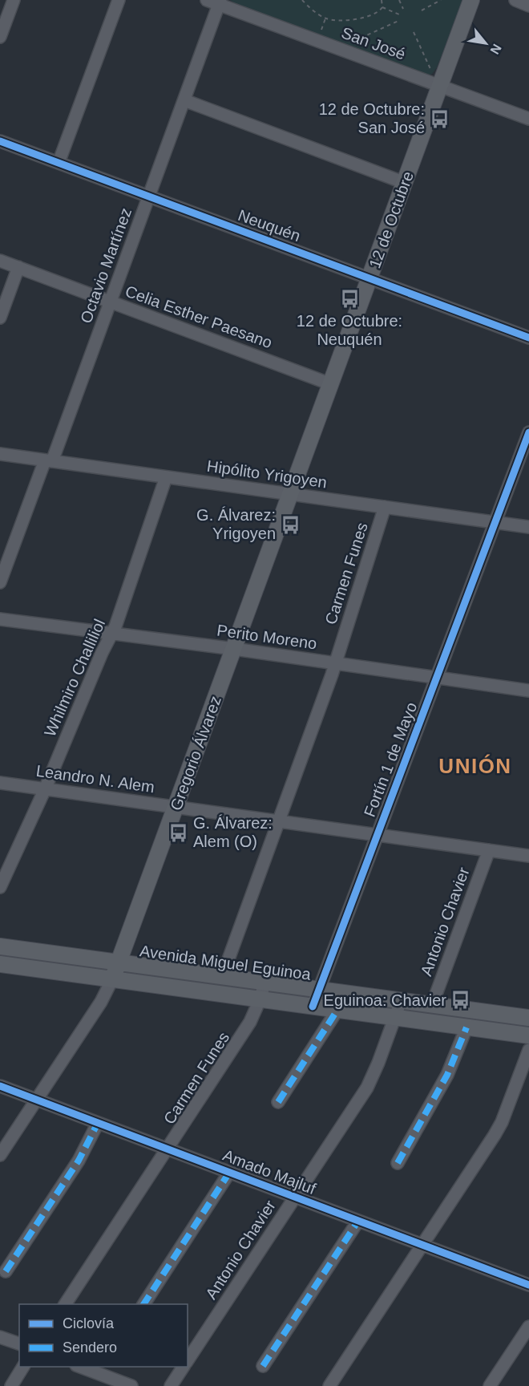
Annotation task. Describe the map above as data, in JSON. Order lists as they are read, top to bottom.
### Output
{
  "streets": {
    "main road": ["12 de Octubre", "Gregorio Álvarez", "Avenida Miguel Eguinoa"],
    "street": [
      "San José",
      "Neuquén",
      "Octavio Martínez",
      "Celia Esther Paesano",
      "Hipólito Yrigoyen",
      "Carmen Funes",
      "Perito Moreno",
      "Whilmiro Challiliol",
      "Fortín 1 de Mayo",
      "Leandro N. Alem",
      "Antonio Chavier",
      "Amado Majluf"
    ]
  },
  "crossings": [
    ["San José", "12 de Octubre"],
    ["San José", "Octavio Martínez"],
    ["12 de Octubre", "Neuquén"],
    ["12 de Octubre", "Celia Esther Paesano"],
    ["12 de Octubre", "Hipólito Yrigoyen"],
    ["12 de Octubre", "Gregorio Álvarez"],
    ["Neuquén", "Octavio Martínez"],
    ["Octavio Martínez", "Celia Esther Paesano"],
    ["Octavio Martínez", "Hipólito Yrigoyen"],
    ["Hipólito Yrigoyen", "Carmen Funes"],
    ["Hipólito Yrigoyen", "Whilmiro Challiliol"],
    ["Hipólito Yrigoyen", "Gregorio Álvarez"],
    ["Hipólito Yrigoyen", "Fortín 1 de Mayo"],
    ["Carmen Funes", "Perito Moreno"],
    ["Carmen Funes", "Leandro N. Alem"],
    ["Carmen Funes", "Avenida Miguel Eguinoa"],
    ["Carmen Funes", "Amado Majluf"],
    ["Perito Moreno", "Whilmiro Challiliol"],
    ["Perito Moreno", "Gregorio Álvarez"],
    ["Perito Moreno", "Fortín 1 de Mayo"],
    ["Whilmiro Challiliol", "Leandro N. Alem"],
    ["Gregorio Álvarez", "Leandro N. Alem"],
    ["Gregorio Álvarez", "Avenida Miguel Eguinoa"],
    ["Gregorio Álvarez", "Amado Majluf"],
    ["Fortín 1 de Mayo", "Leandro N. Alem"],
    ["Fortín 1 de Mayo", "Avenida Miguel Eguinoa"],
    ["Leandro N. Alem", "Antonio Chavier"],
    ["Antonio Chavier", "Avenida Miguel Eguinoa"],
    ["Antonio Chavier", "Amado Majluf"]
  ],
  "districts": ["UNIÓN"],
  "places": {
    "bus stop": [
      "12 de Octubre: San José",
      "12 de Octubre: Neuquén",
      "G. Álvarez: Yrigoyen",
      "G. Álvarez: Alem (O)",
      "Eguinoa: Chavier"
    ]
  },
  "legend": ["Ciclovía", "Sendero"],
  "north": "bottom right"
}
